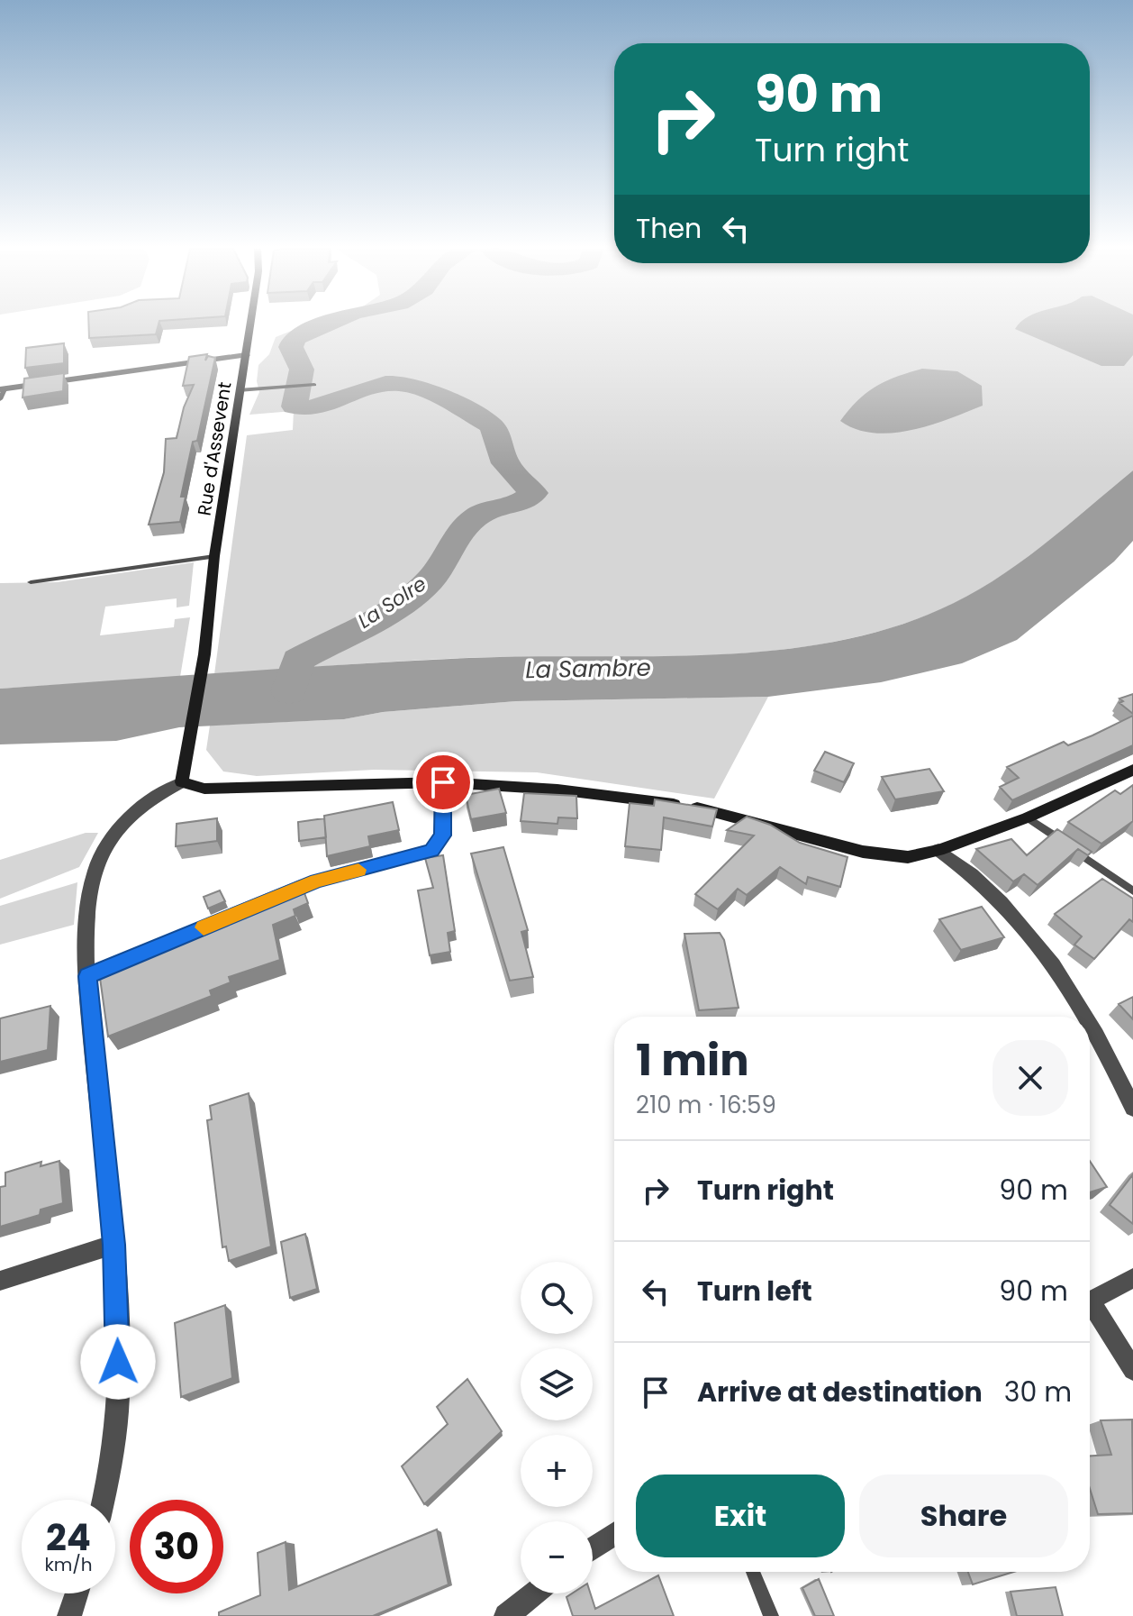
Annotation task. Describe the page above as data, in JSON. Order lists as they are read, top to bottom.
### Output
{
  "streets": {
    "street": ["Rue d'Assevent"]
  },
  "water": ["La Solre", "La Sambre"],
  "page": {
    "turn": ["90 m", "Turn right"],
    "then": "Then",
    "heading": ["1 min", "210 m · 16:59"],
    "list": [
      {
        "name": "Turn right",
        "value": "90 m"
      },
      {
        "name": "Turn left",
        "value": "90 m"
      },
      {
        "name": "Arrive at destination",
        "value": "30 m"
      }
    ],
    "map_buttons": ["+", "−"],
    "buttons": ["Exit", "Share"],
    "speed": "24 km/h",
    "limit": "30"
  }
}
